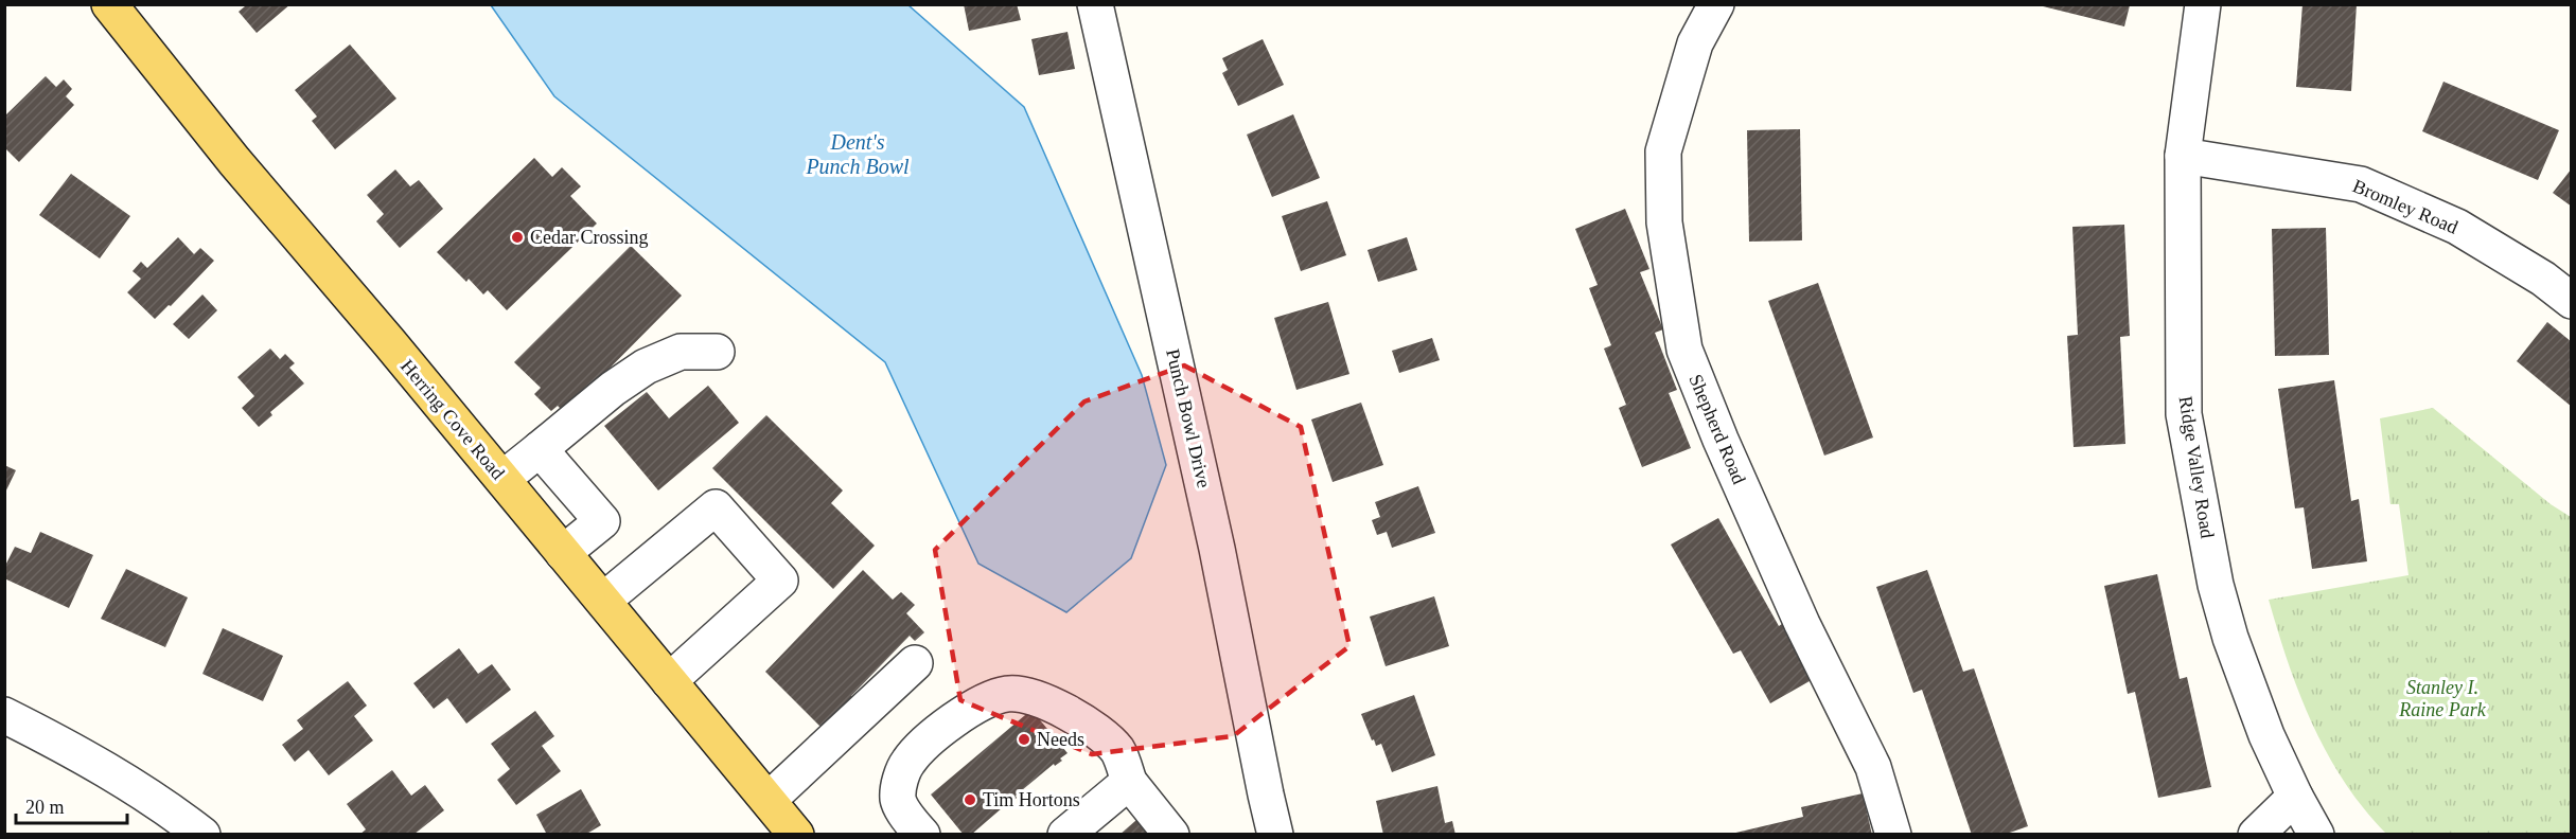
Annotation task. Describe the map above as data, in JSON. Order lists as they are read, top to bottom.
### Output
{
  "streets": {
    "main road": ["Herring Cove Road"],
    "street": [
      "Bromley Road",
      "Punch Bowl Drive",
      "Shepherd Road",
      "Ridge Valley Road"
    ]
  },
  "crossings": [
    ["Bromley Road", "Ridge Valley Road"]
  ],
  "water": ["Dent's Punch Bowl"],
  "parks": ["Stanley I. Raine Park"],
  "places": ["Cedar Crossing", "Needs", "Tim Hortons"],
  "scale_bar": "20 m"
}
